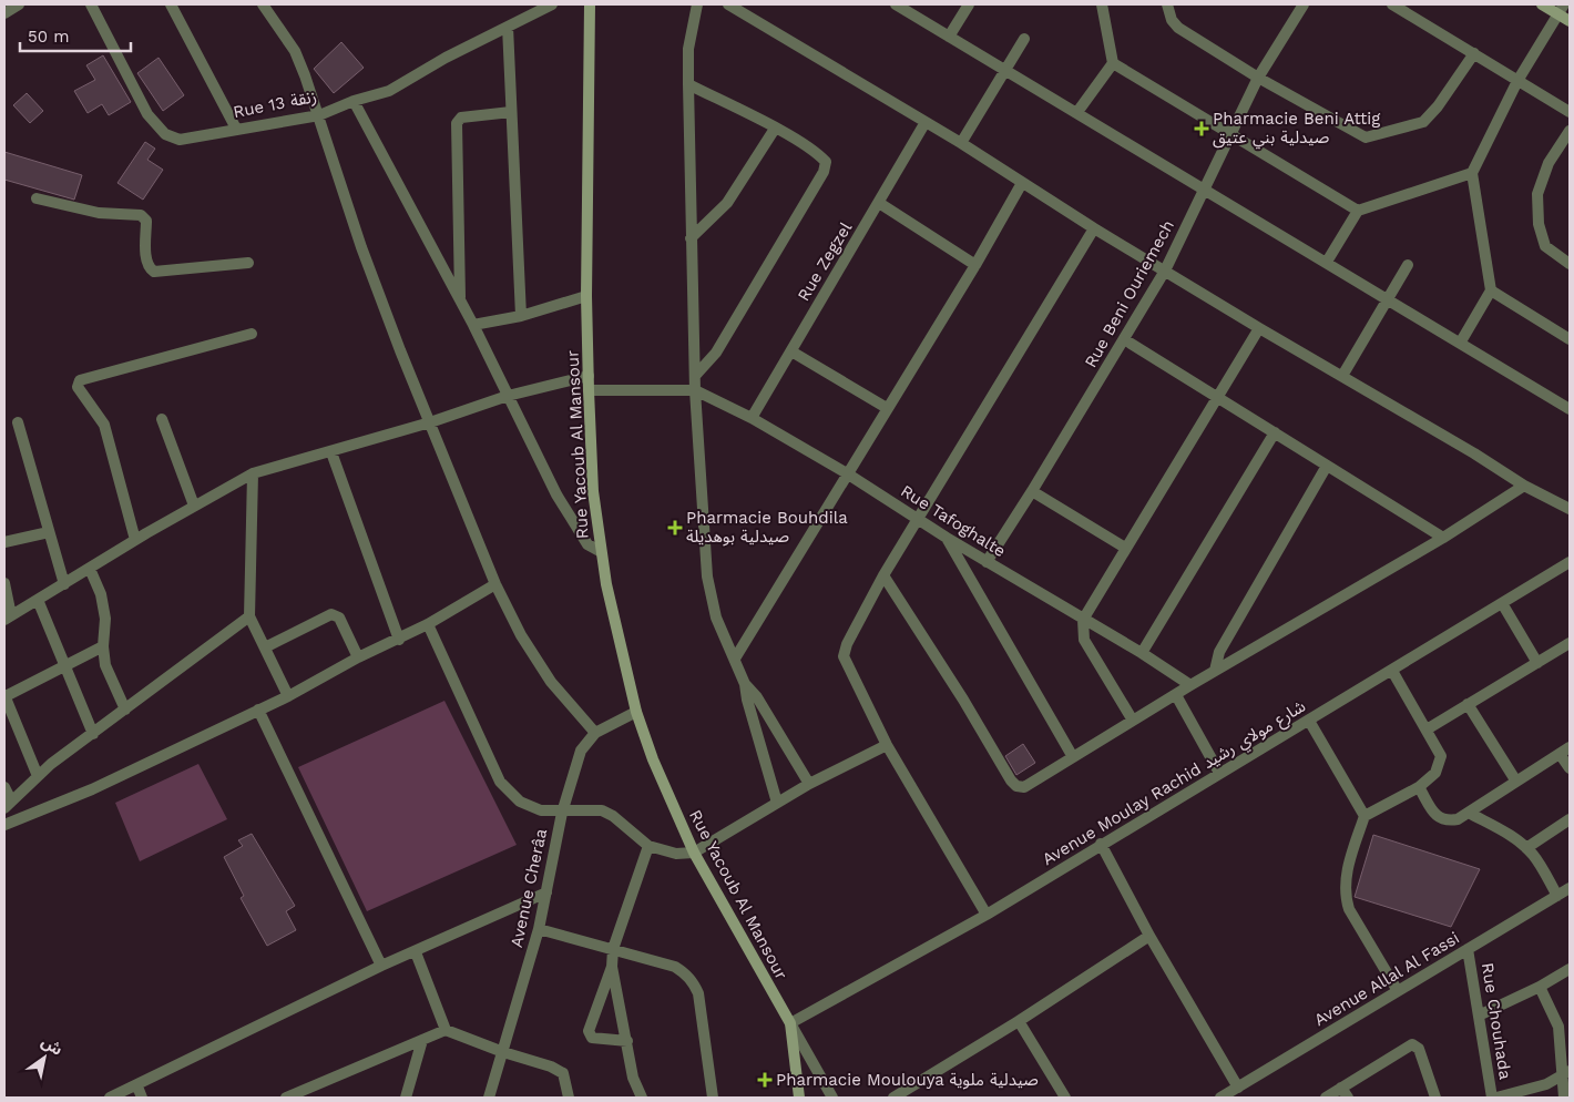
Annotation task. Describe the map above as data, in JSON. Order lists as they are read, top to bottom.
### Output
{
  "streets": {
    "street": [
      "Rue 13 زنقة",
      "Rue Zegzel",
      "Rue Beni Ouriemech",
      "Rue Yacoub Al Mansour",
      "Rue Tafoghalte",
      "Avenue Moulay Rachid شارع مولاي رشيد",
      "Avenue Cherâa",
      "Avenue Allal Al Fassi",
      "Rue Chouhada"
    ]
  },
  "crossings": [
    ["Rue Zegzel", "Rue Tafoghalte"],
    ["Rue Beni Ouriemech", "Rue Tafoghalte"],
    ["Rue Yacoub Al Mansour", "Avenue Moulay Rachid شارع مولاي رشيد"],
    ["Rue Yacoub Al Mansour", "Avenue Cherâa"],
    ["Avenue Allal Al Fassi", "Rue Chouhada"]
  ],
  "places": {
    "health": ["Pharmacie Beni Attig صيدلية بني عتيق", "Pharmacie Bouhdila صيدلية بوهديلة", "Pharmacie Moulouya صيدلية ملوية"]
  },
  "scale_bar": "50 m",
  "north": "top right"
}
